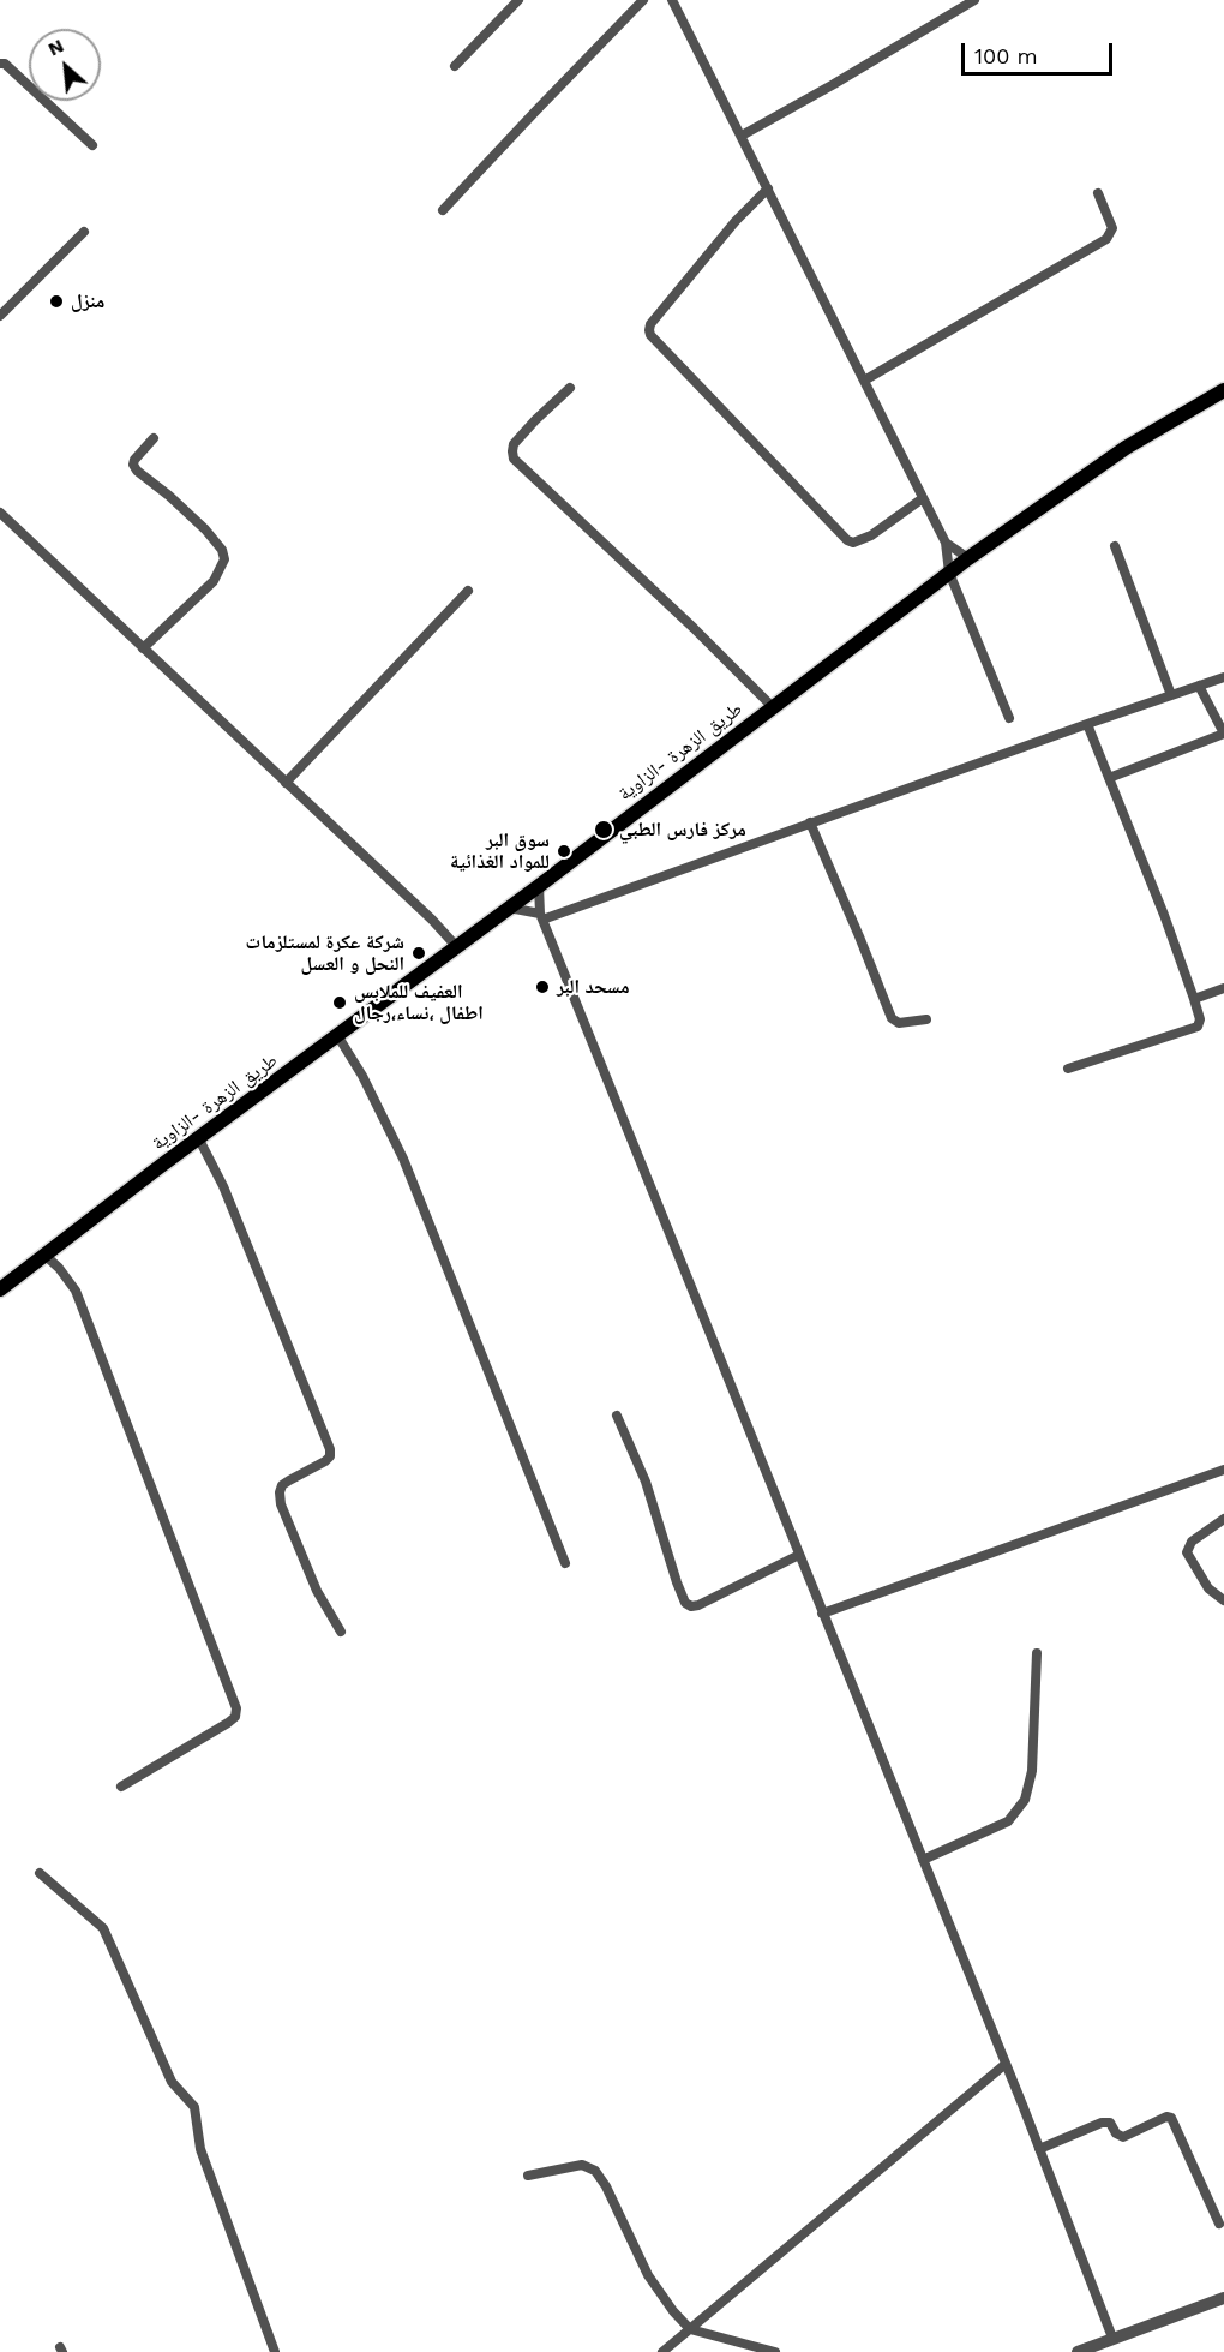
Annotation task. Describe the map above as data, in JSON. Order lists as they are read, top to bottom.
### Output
{
  "streets": {
    "main road": ["طريق الزهرة -الزاوية"]
  },
  "places": [
    "منزل",
    "مركز فارس الطبي",
    "سوق البر للمواد الغذائية",
    "شركة عكرة لمستلزمات النحل و العسل",
    "مسحد البر",
    "العفيف للملابس اطفال ،نساء،رجال"
  ],
  "scale_bar": "100 m",
  "north": "top left"
}
